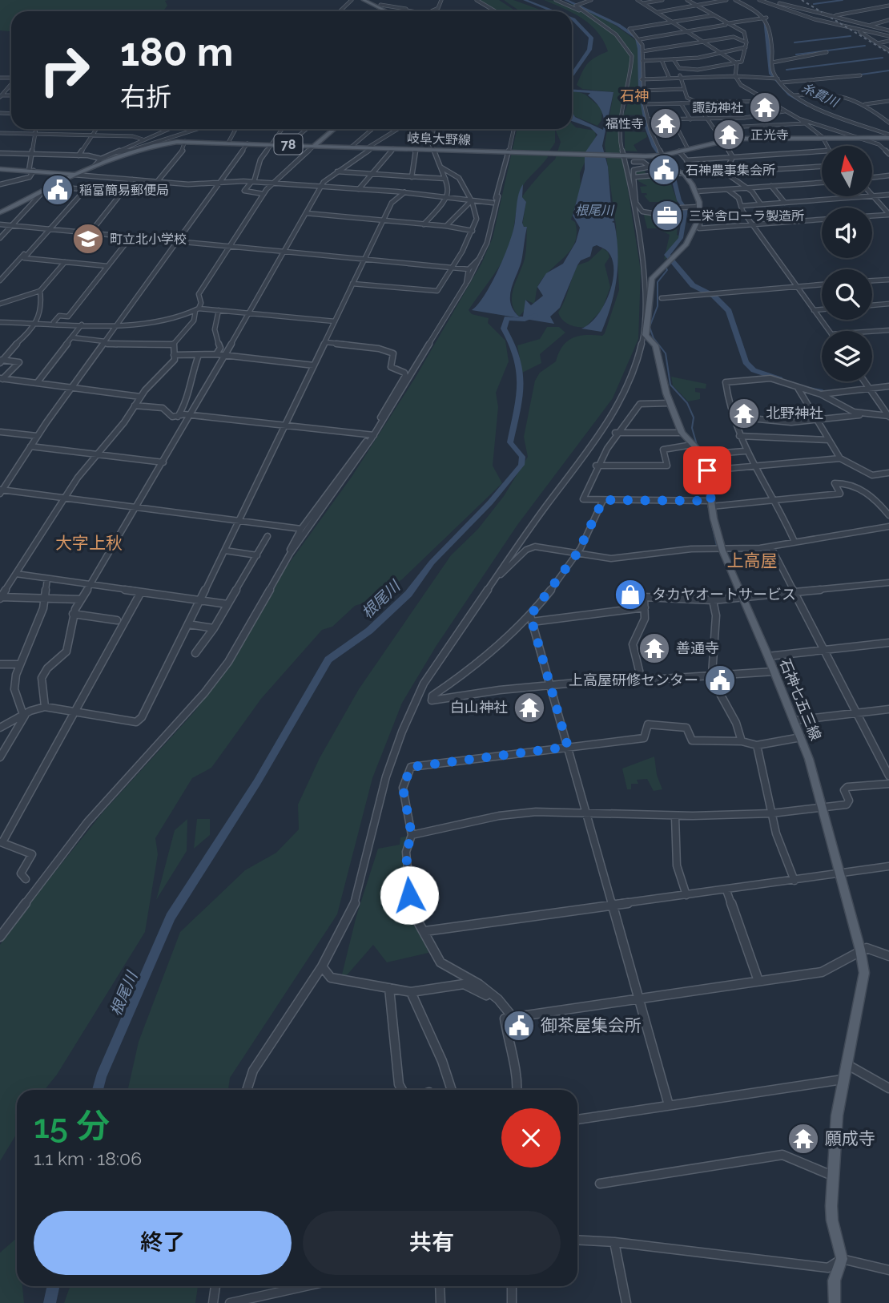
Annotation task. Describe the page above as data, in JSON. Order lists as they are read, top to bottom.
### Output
{
  "streets": {
    "main road": ["岐阜大野線", "78", "石神七五三線"]
  },
  "districts": ["石神", "大字上秋", "上高屋"],
  "water": ["糸貫川", "根尾川"],
  "places": {
    "temple": [
      "諏訪神社",
      "福性寺",
      "正光寺",
      "北野神社",
      "善通寺",
      "白山神社",
      "願成寺"
    ],
    "public building": [
      "石神農事集会所",
      "稲富簡易郵便局",
      "上高屋研修センター",
      "御茶屋集会所"
    ],
    "office": ["三栄舎ローラ製造所"],
    "school or university": ["町立北小学校"],
    "shop": ["タカヤオートサービス"]
  },
  "north": "top",
  "page": {
    "turn": ["180 m", "右折"],
    "heading": ["15 分", "1.1 km · 18:06"],
    "buttons": ["終了", "共有"]
  }
}
